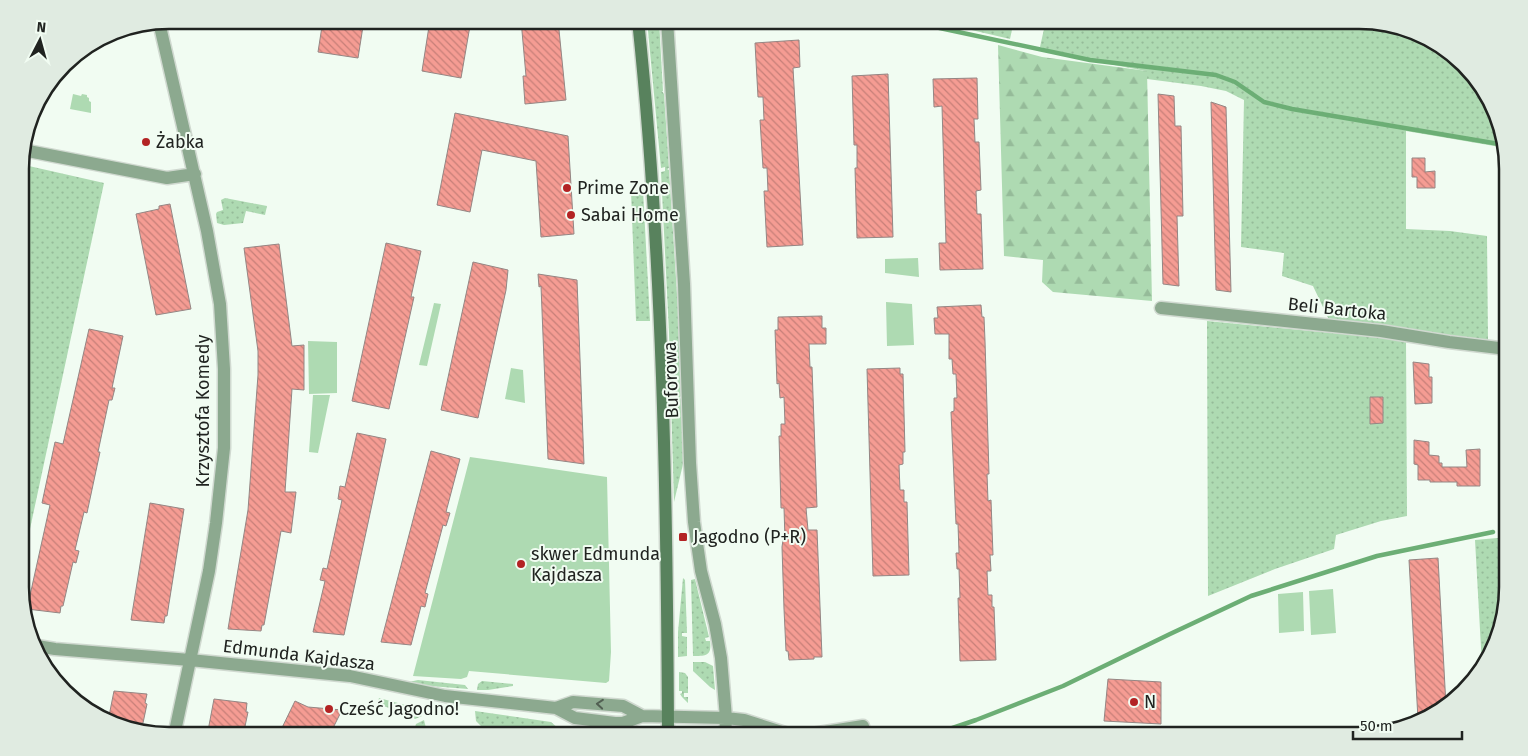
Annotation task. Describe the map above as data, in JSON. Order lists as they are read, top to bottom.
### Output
{
  "streets": {
    "main road": ["Buforowa"],
    "street": ["Beli Bartoka", "Krzysztofa Komedy", "Edmunda Kajdasza"]
  },
  "crossings": [
    ["Buforowa", "Edmunda Kajdasza"],
    ["Krzysztofa Komedy", "Edmunda Kajdasza"]
  ],
  "places": {
    "other": [
      "Żabka",
      "Prime Zone",
      "Sabai Home",
      "skwer Edmunda Kajdasza",
      "N",
      "Cześć Jagodno!"
    ],
    "transit": ["Jagodno (P+R)"]
  },
  "scale_bar": "50 m",
  "north": "top"
}
